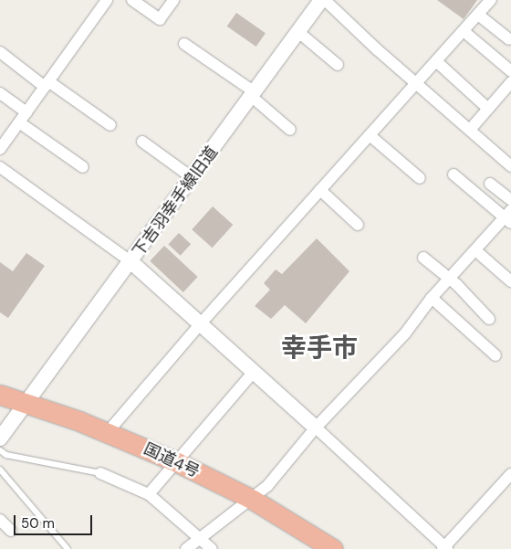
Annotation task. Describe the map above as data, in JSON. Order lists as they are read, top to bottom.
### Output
{
  "streets": {
    "highway": ["国道4号"],
    "street": ["下吉羽幸手線旧道"]
  },
  "crossings": [
    ["下吉羽幸手線旧道", "国道4号"]
  ],
  "districts": ["幸手市"],
  "scale_bar": "50 m"
}
